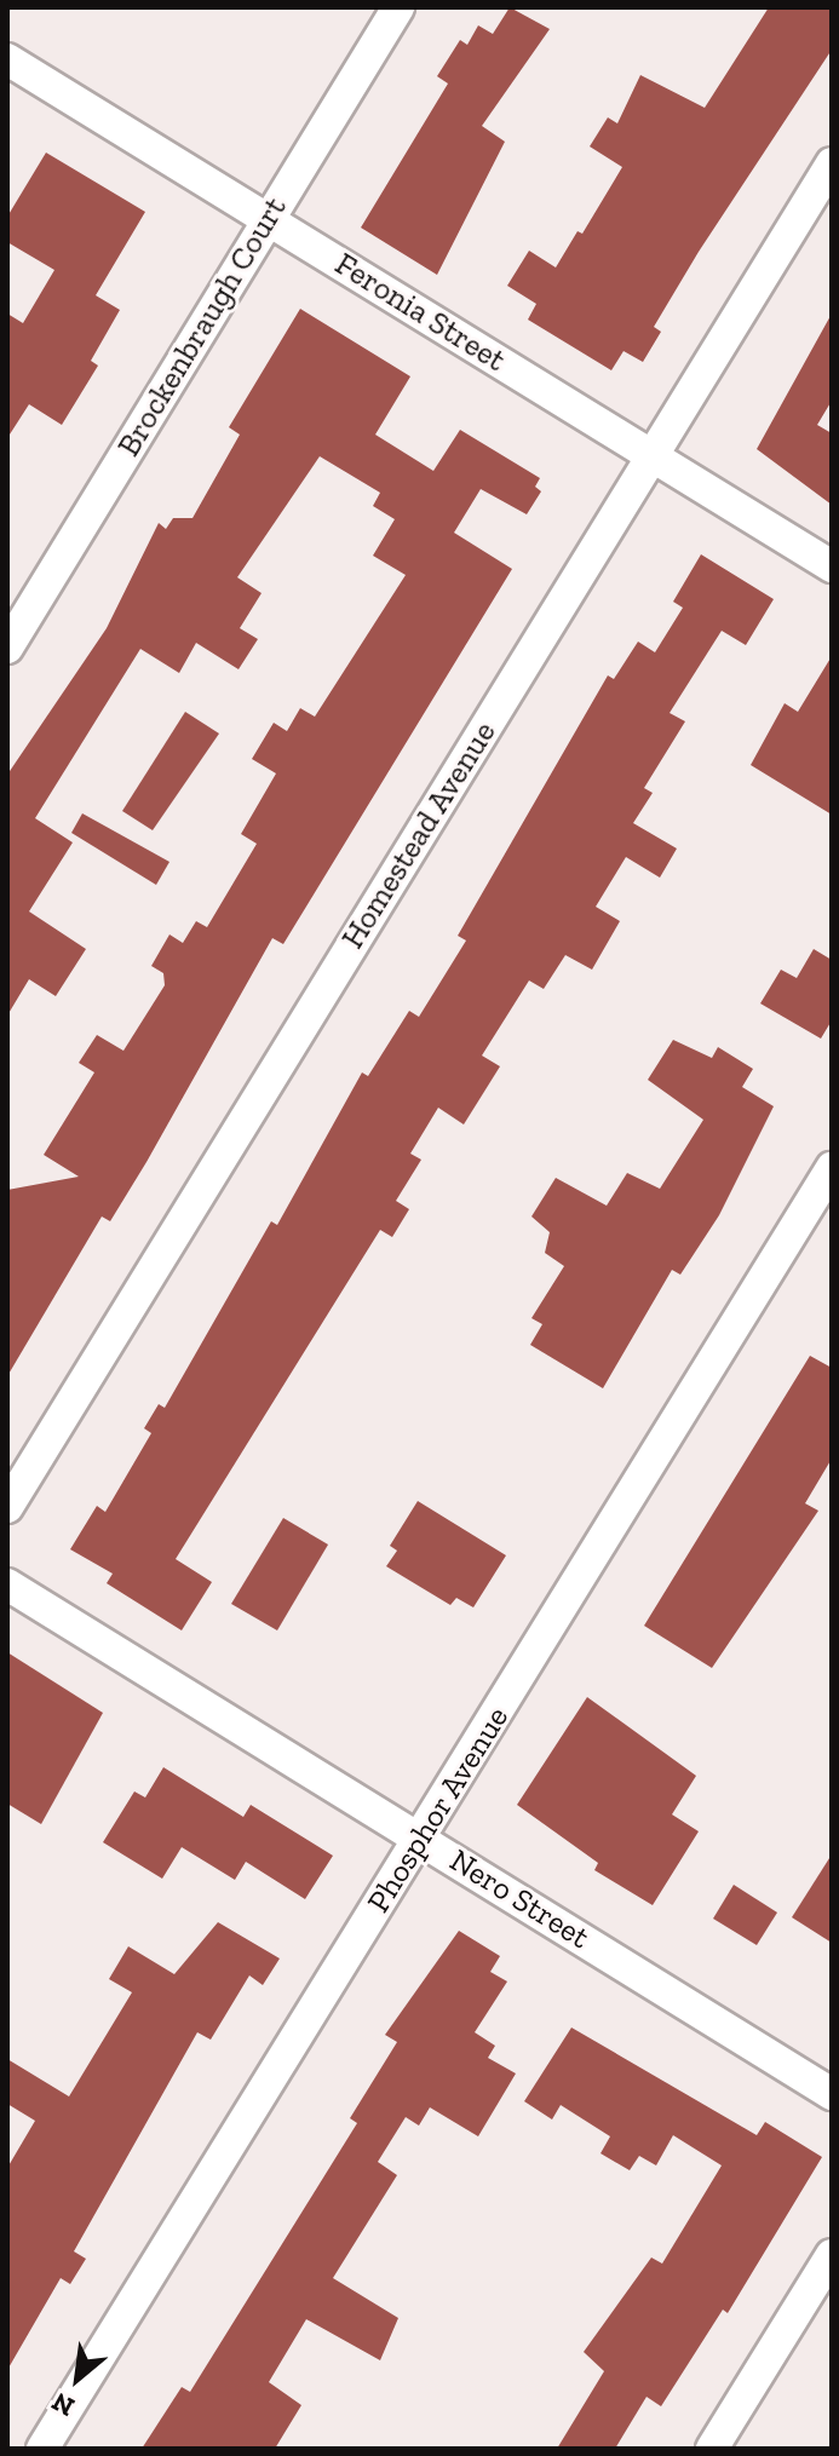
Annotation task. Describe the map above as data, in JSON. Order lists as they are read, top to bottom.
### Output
{
  "streets": {
    "street": [
      "Feronia Street",
      "Brockenbraugh Court",
      "Homestead Avenue",
      "Phosphor Avenue",
      "Nero Street"
    ]
  },
  "crossings": [
    ["Feronia Street", "Brockenbraugh Court"],
    ["Feronia Street", "Homestead Avenue"],
    ["Phosphor Avenue", "Nero Street"]
  ],
  "north": "bottom left"
}
